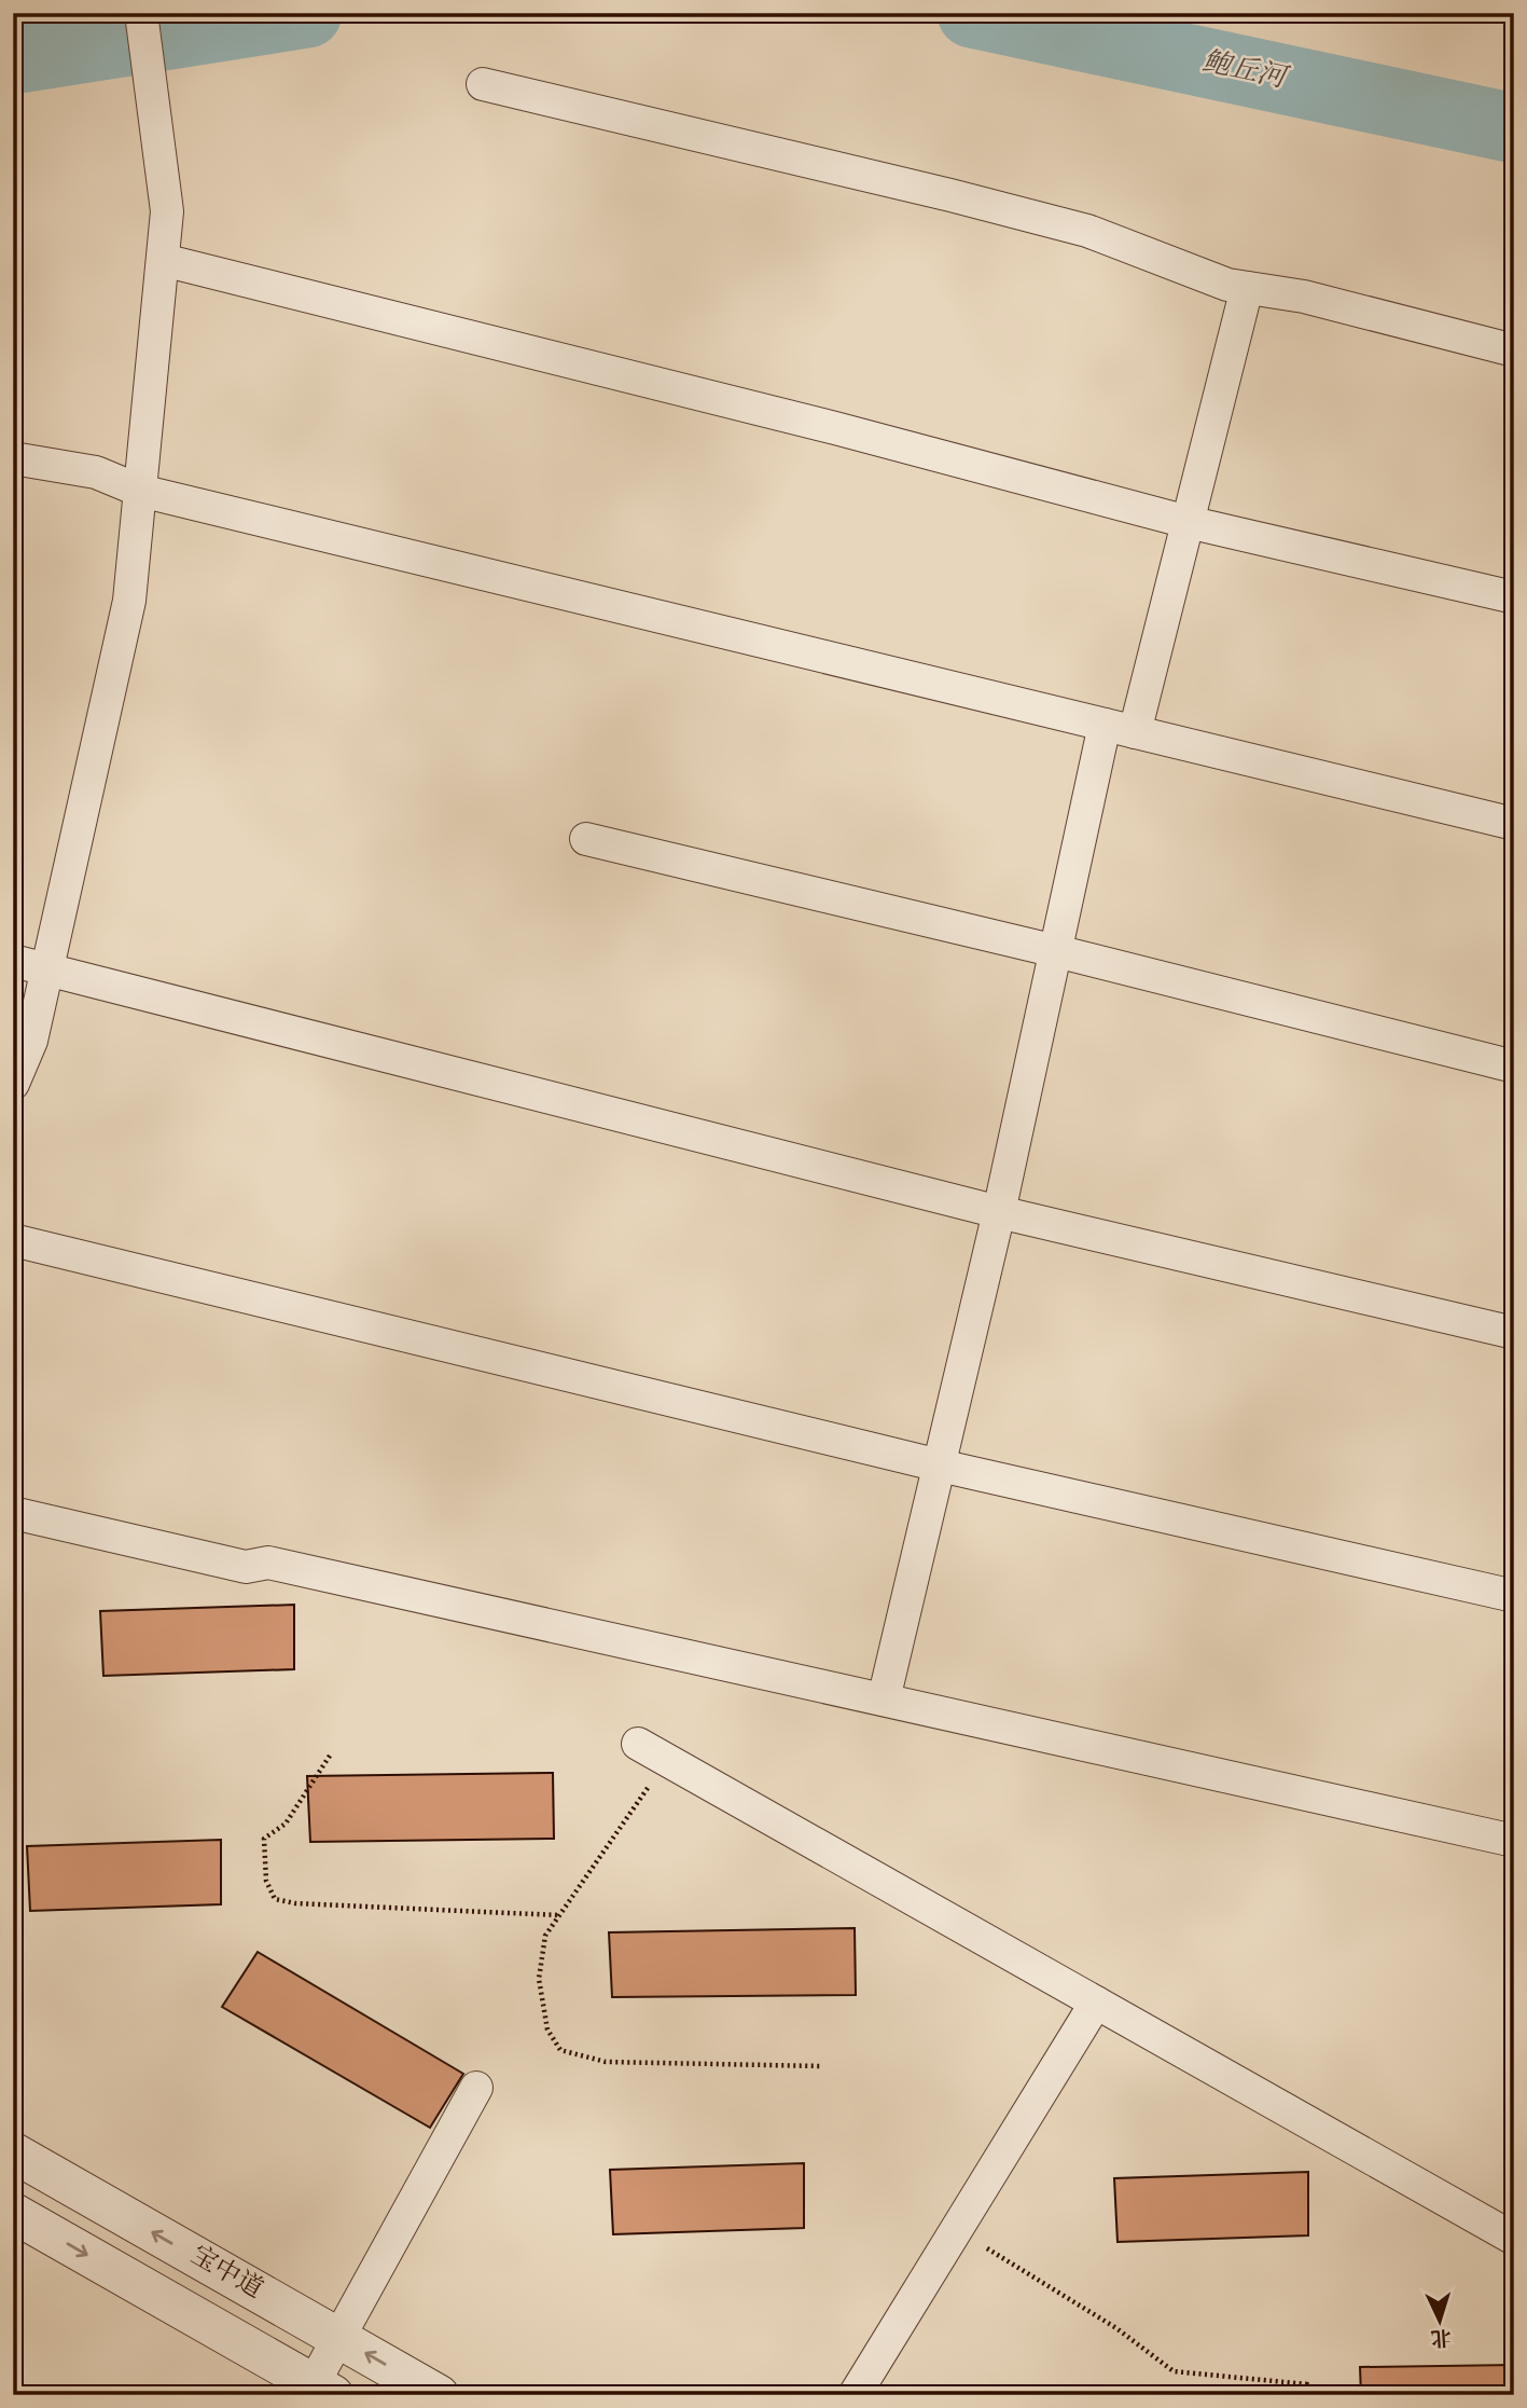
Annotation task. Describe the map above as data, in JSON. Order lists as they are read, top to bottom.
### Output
{
  "streets": {
    "street": ["宝中道"]
  },
  "water": ["鲍丘河"],
  "north": "bottom"
}
